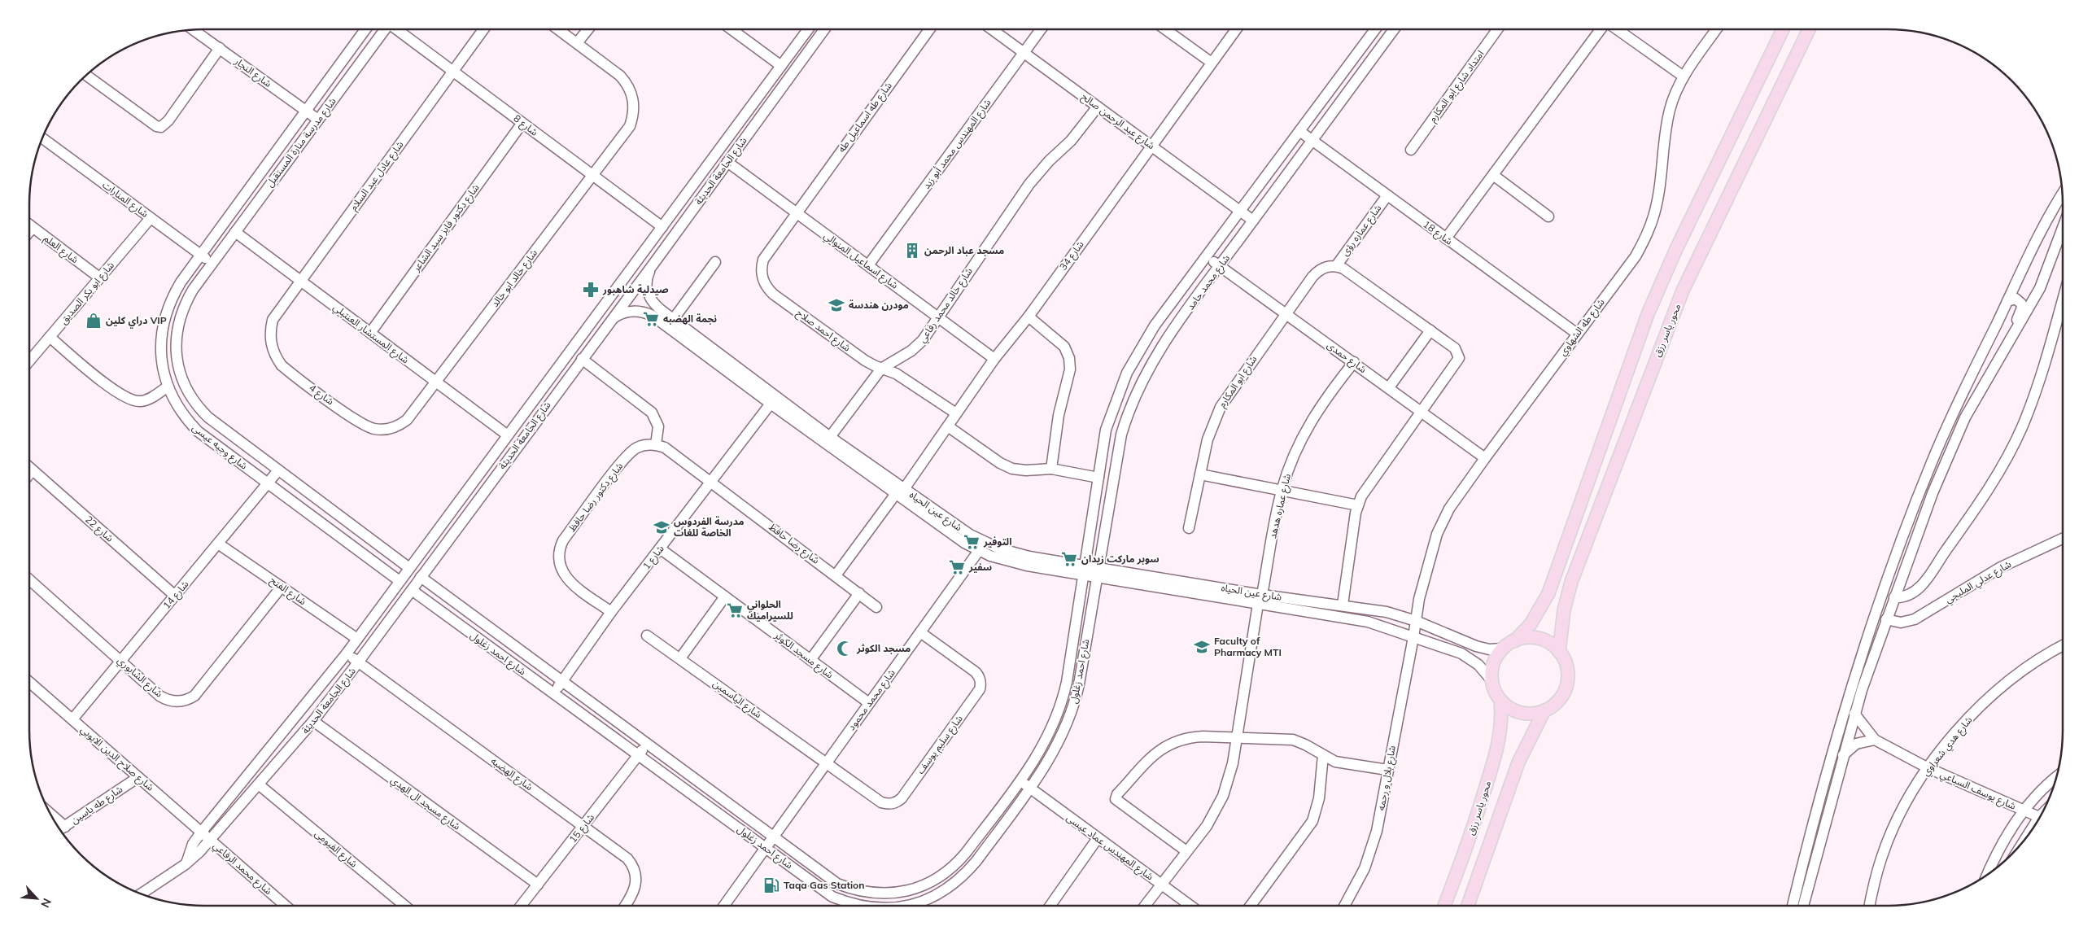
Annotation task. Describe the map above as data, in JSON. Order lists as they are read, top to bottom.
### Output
{
  "streets": {
    "main road": ["محور ياسر رزق"],
    "street": [
      "شارع النجار",
      "امتداد شارع ابو المكارم",
      "شارع طه اسماعيل طه",
      "شارع عبد الرحمن صالح",
      "شارع 8",
      "شارع مدرسة منارة المستقبل",
      "شارع المهندس محمد أبو زيد",
      "شارع الجامعة الحديثة",
      "شارع عادل عبد السلام",
      "شارع المنارات",
      "شارع دكتور فايز سيد الشاعر",
      "شارع عماره رؤى",
      "شارع 18",
      "شارع العلم",
      "شارع 34",
      "شارع اسماعيل المنوالي",
      "شارع خالد ابو خالد",
      "شارع محمد حامد",
      "شارع ابو بكر الصديق",
      "شارع خالد محمد رفاعي",
      "شارع طه الشهاوي",
      "شارع احمد صلاح",
      "شارع المستشار العنتبلي",
      "شارع حمدى",
      "شارع ابو المكارم",
      "شارع 4",
      "شارع وجيه عيسى",
      "شارع دكتور رضا حافظ",
      "شارع عماره هدهد",
      "شارع عين الحياه",
      "شارع 22",
      "شارع رضا حافظ",
      "شارع 1",
      "شارع عدلي المليجي",
      "شارع الفتح",
      "شارع 14",
      "شارع احمد زغلول",
      "شارع مسجد الكوثر",
      "شارع الشابوري",
      "شارع الياسمين",
      "شارع محمد محمود",
      "شارع سليم يوسف",
      "شارع هدي شعراوي",
      "شارع صلاح الدين الايوبي",
      "شارع الهضبه",
      "شارع بلال و رحمه",
      "شارع يوسف السباعي",
      "شارع مسجد ال الهدي",
      "شارع طه ياسين",
      "شارع 15",
      "شارع المهندس عماد عيسى",
      "شارع الفيومى",
      "شارع محمد الرفاعي"
    ]
  },
  "crossings": [
    ["شارع النجار", "شارع مدرسة منارة المستقبل"],
    ["شارع طه اسماعيل طه", "شارع اسماعيل المنوالي"],
    ["شارع طه اسماعيل طه", "شارع احمد صلاح"],
    ["شارع عبد الرحمن صالح", "شارع المهندس محمد أبو زيد"],
    ["شارع عبد الرحمن صالح", "شارع 34"],
    ["شارع عبد الرحمن صالح", "شارع محمد حامد"],
    ["شارع عبد الرحمن صالح", "شارع خالد محمد رفاعي"],
    ["شارع 8", "شارع الجامعة الحديثة"],
    ["شارع 8", "شارع عادل عبد السلام"],
    ["شارع 8", "شارع دكتور فايز سيد الشاعر"],
    ["شارع 8", "شارع خالد ابو خالد"],
    ["شارع مدرسة منارة المستقبل", "شارع المنارات"],
    ["شارع مدرسة منارة المستقبل", "شارع المستشار العنتبلي"],
    ["شارع مدرسة منارة المستقبل", "شارع وجيه عيسى"],
    ["شارع المهندس محمد أبو زيد", "شارع اسماعيل المنوالي"],
    ["شارع الجامعة الحديثة", "شارع اسماعيل المنوالي"],
    ["شارع الجامعة الحديثة", "شارع المستشار العنتبلي"],
    ["شارع الجامعة الحديثة", "شارع وجيه عيسى"],
    ["شارع الجامعة الحديثة", "شارع عين الحياه"],
    ["شارع الجامعة الحديثة", "شارع الفتح"],
    ["شارع الجامعة الحديثة", "شارع احمد زغلول"],
    ["شارع الجامعة الحديثة", "شارع صلاح الدين الايوبي"],
    ["شارع الجامعة الحديثة", "شارع الهضبه"],
    ["شارع الجامعة الحديثة", "شارع مسجد ال الهدي"],
    ["شارع الجامعة الحديثة", "شارع الفيومى"],
    ["شارع الجامعة الحديثة", "شارع محمد الرفاعي"],
    ["شارع عادل عبد السلام", "شارع المستشار العنتبلي"],
    ["شارع عادل عبد السلام", "شارع 4"],
    ["شارع المنارات", "شارع ابو بكر الصديق"],
    ["شارع المنارات", "شارع وجيه عيسى"],
    ["شارع دكتور فايز سيد الشاعر", "شارع المستشار العنتبلي"],
    ["شارع عماره رؤى", "شارع 18"],
    ["شارع عماره رؤى", "شارع ابو المكارم"],
    ["شارع 18", "شارع محمد حامد"],
    ["شارع 18", "شارع طه الشهاوي"],
    ["شارع العلم", "شارع ابو بكر الصديق"],
    ["شارع 34", "شارع اسماعيل المنوالي"],
    ["شارع 34", "شارع احمد صلاح"],
    ["شارع 34", "شارع عين الحياه"],
    ["شارع 34", "شارع رضا حافظ"],
    ["شارع اسماعيل المنوالي", "شارع خالد محمد رفاعي"],
    ["شارع اسماعيل المنوالي", "شارع احمد صلاح"],
    ["شارع خالد ابو خالد", "شارع المستشار العنتبلي"],
    ["شارع خالد ابو خالد", "شارع 4"],
    ["شارع محمد حامد", "شارع حمدى"],
    ["شارع محمد حامد", "شارع عين الحياه"],
    ["شارع محمد حامد", "شارع احمد زغلول"],
    ["شارع خالد محمد رفاعي", "شارع احمد صلاح"],
    ["شارع خالد محمد رفاعي", "شارع عين الحياه"],
    ["شارع طه الشهاوي", "شارع حمدى"],
    ["شارع طه الشهاوي", "شارع عين الحياه"],
    ["شارع طه الشهاوي", "شارع بلال و رحمه"],
    ["محور ياسر رزق", "شارع عين الحياه"],
    ["شارع المستشار العنتبلي", "شارع 4"],
    ["شارع حمدى", "شارع ابو المكارم"],
    ["شارع حمدى", "شارع عماره هدهد"],
    ["شارع وجيه عيسى", "شارع 14"],
    ["شارع دكتور رضا حافظ", "شارع 1"],
    ["شارع عماره هدهد", "شارع عين الحياه"],
    ["شارع عماره هدهد", "شارع المهندس عماد عيسى"],
    ["شارع عين الحياه", "شارع 1"],
    ["شارع عين الحياه", "شارع احمد زغلول"],
    ["شارع عين الحياه", "شارع محمد محمود"],
    ["شارع عين الحياه", "شارع بلال و رحمه"],
    ["شارع 22", "شارع 14"],
    ["شارع رضا حافظ", "شارع 1"],
    ["شارع 1", "شارع احمد زغلول"],
    ["شارع 1", "شارع مسجد الكوثر"],
    ["شارع الفتح", "شارع 14"],
    ["شارع الفتح", "شارع الشابوري"],
    ["شارع 14", "شارع الشابوري"],
    ["شارع 14", "شارع صلاح الدين الايوبي"],
    ["شارع احمد زغلول", "شارع محمد محمود"],
    ["شارع احمد زغلول", "شارع 15"],
    ["شارع احمد زغلول", "شارع المهندس عماد عيسى"],
    ["شارع مسجد الكوثر", "شارع محمد محمود"],
    ["شارع الياسمين", "شارع محمد محمود"],
    ["شارع الياسمين", "شارع سليم يوسف"],
    ["شارع محمد محمود", "شارع سليم يوسف"],
    ["شارع هدي شعراوي", "شارع يوسف السباعي"],
    ["شارع صلاح الدين الايوبي", "شارع طه ياسين"],
    ["شارع صلاح الدين الايوبي", "شارع محمد الرفاعي"],
    ["شارع الهضبه", "شارع 15"],
    ["شارع مسجد ال الهدي", "شارع 15"]
  ],
  "places": {
    "building": ["مسجد عباد الرحمن"],
    "pharmacy": ["صيدلية شاهبور"],
    "school or university": ["مودرن هندسة", "مدرسة الفردوس الخاصة للغات", "Faculty of Pharmacy MTI"],
    "supermarket": [
      "نجمة الهضبه",
      "التوفير",
      "سوبر ماركت زيدان",
      "سفير",
      "الحلواني للسيراميك"
    ],
    "shop": ["دراي كلين VIP"],
    "mosque": ["مسجد الكوثر"],
    "fuel station": ["Taqa Gas Station"]
  },
  "north": "bottom right"
}
